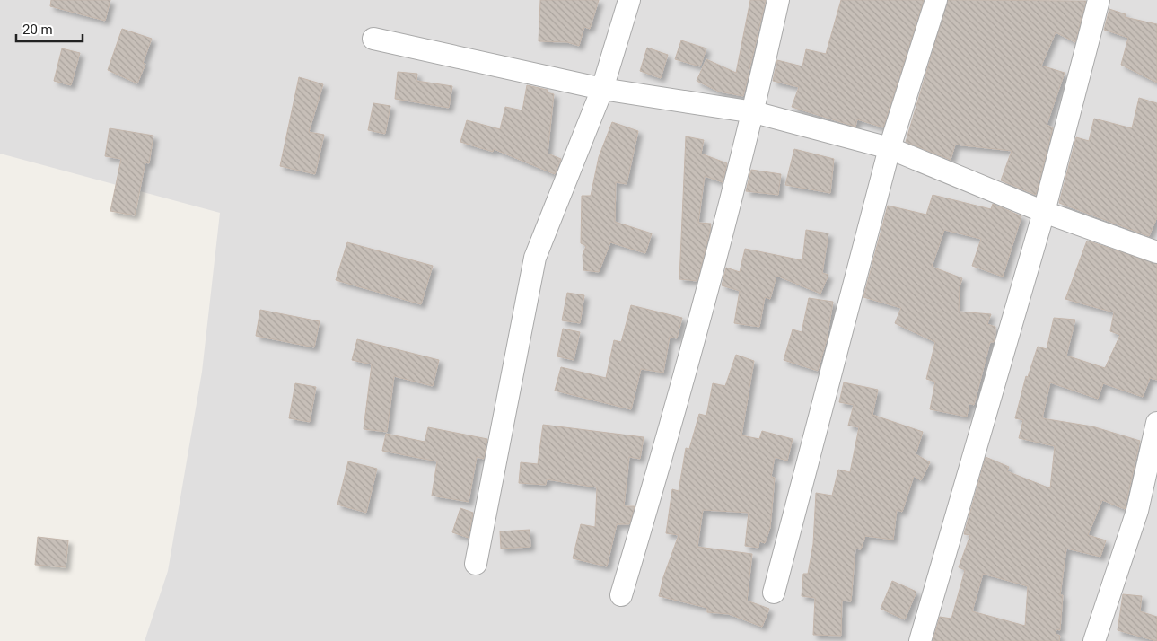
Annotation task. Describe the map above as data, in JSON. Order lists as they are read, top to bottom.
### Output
{
  "scale_bar": "20 m"
}
